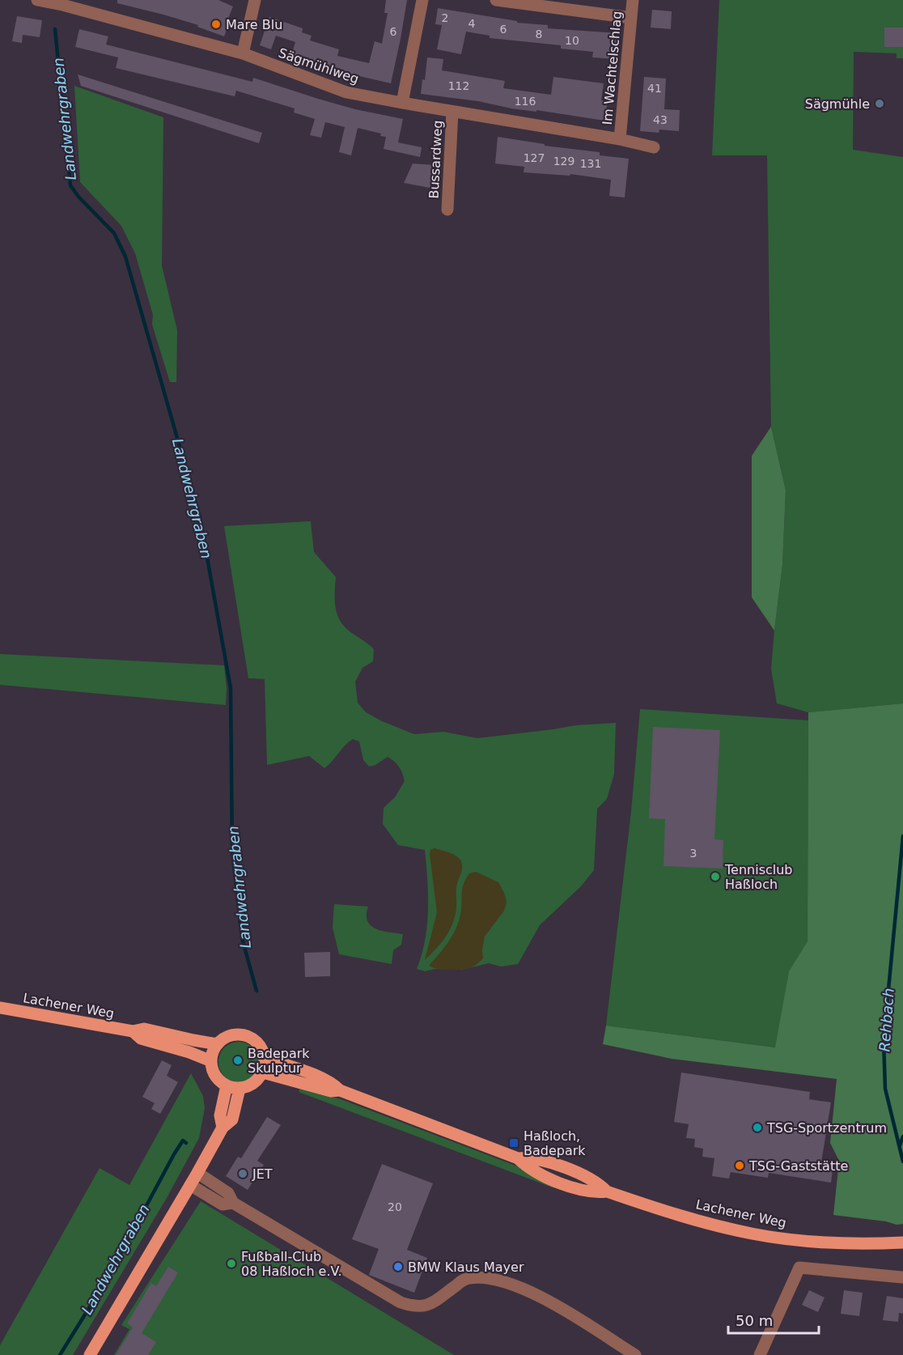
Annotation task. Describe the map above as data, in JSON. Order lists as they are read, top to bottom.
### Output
{
  "streets": {
    "main road": ["Lachener Weg"],
    "street": ["Sägmühlweg", "Im Wachtelschlag", "Bussardweg"]
  },
  "crossings": [
    ["Sägmühlweg", "Im Wachtelschlag"],
    ["Sägmühlweg", "Bussardweg"]
  ],
  "water": ["Landwehrgraben", "Rehbach"],
  "places": {
    "other": [
      "Mare Blu",
      "Sägmühle",
      "Tennisclub Haßloch",
      "Badepark Skulptur",
      "TSG-Sportzentrum",
      "TSG-Gaststätte",
      "JET",
      "Fußball-Club 08 Haßloch e.V.",
      "BMW Klaus Mayer"
    ],
    "transit": ["Haßloch, Badepark"]
  },
  "house_numbers": [
    "2",
    "4",
    "6",
    "6",
    "8",
    "10",
    "112",
    "41",
    "116",
    "43",
    "127",
    "129",
    "131",
    "3",
    "20"
  ],
  "scale_bar": "50 m"
}
